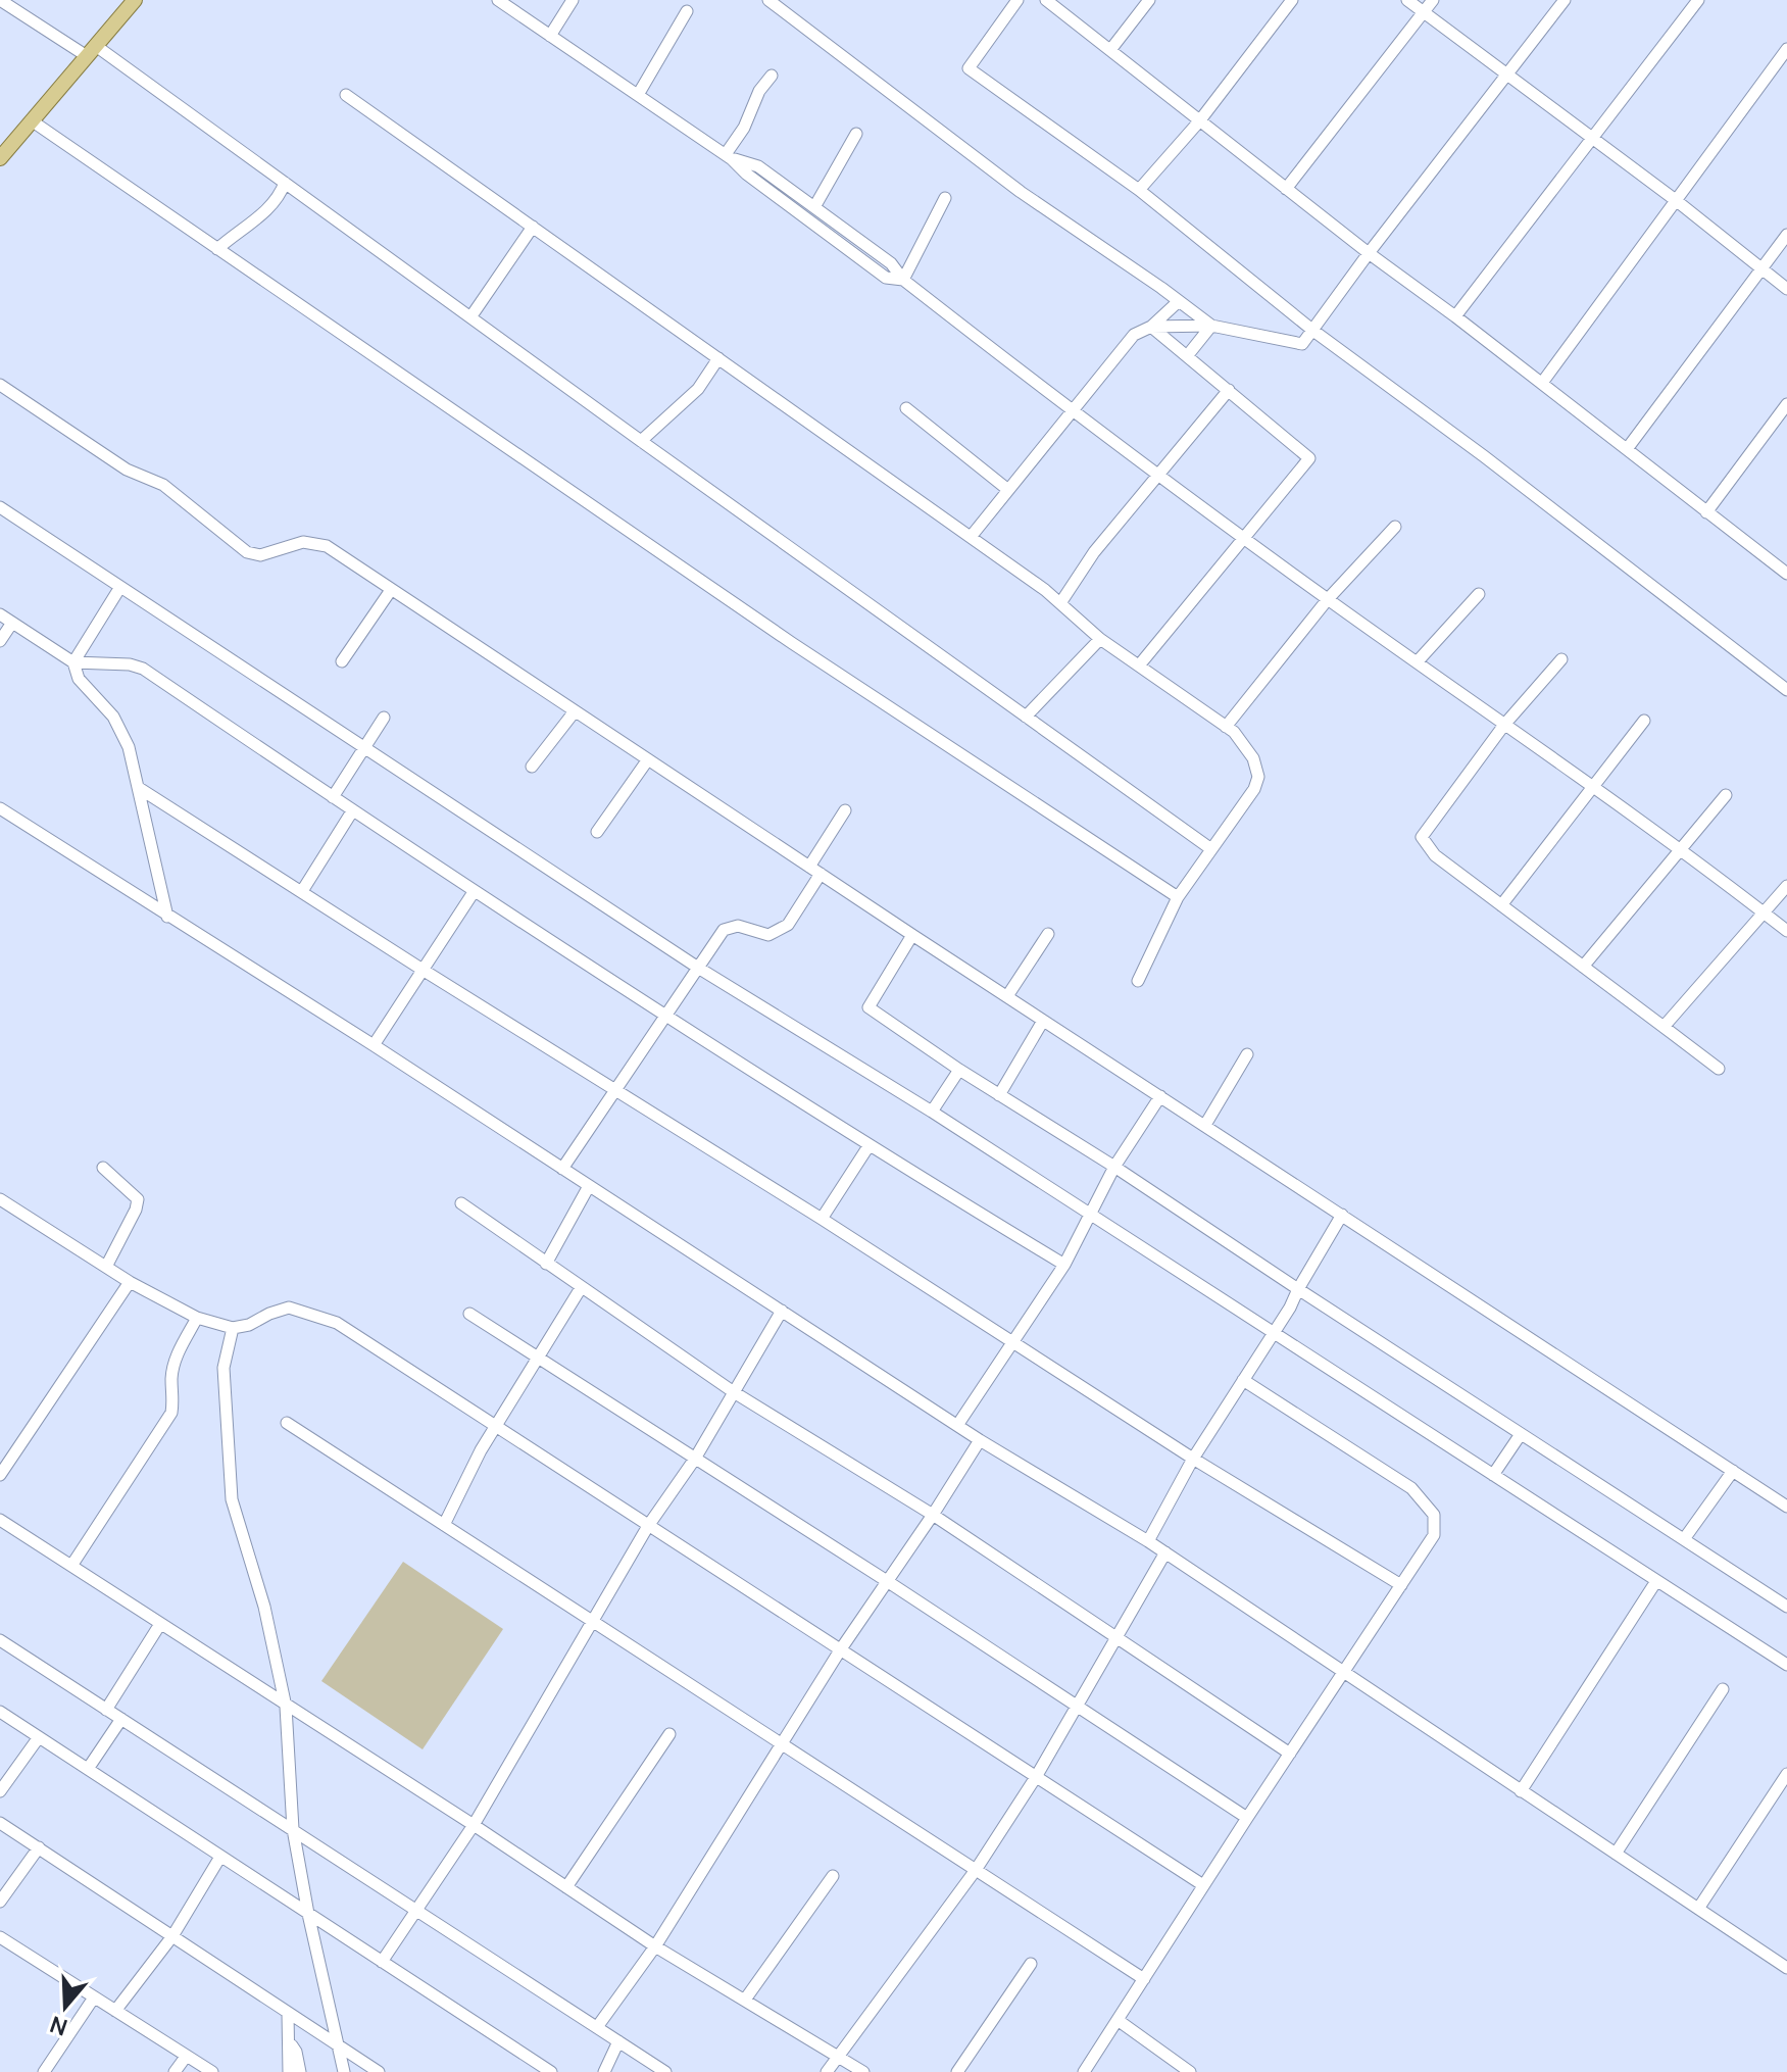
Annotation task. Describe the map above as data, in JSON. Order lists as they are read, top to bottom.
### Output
{
  "north": "bottom"
}
